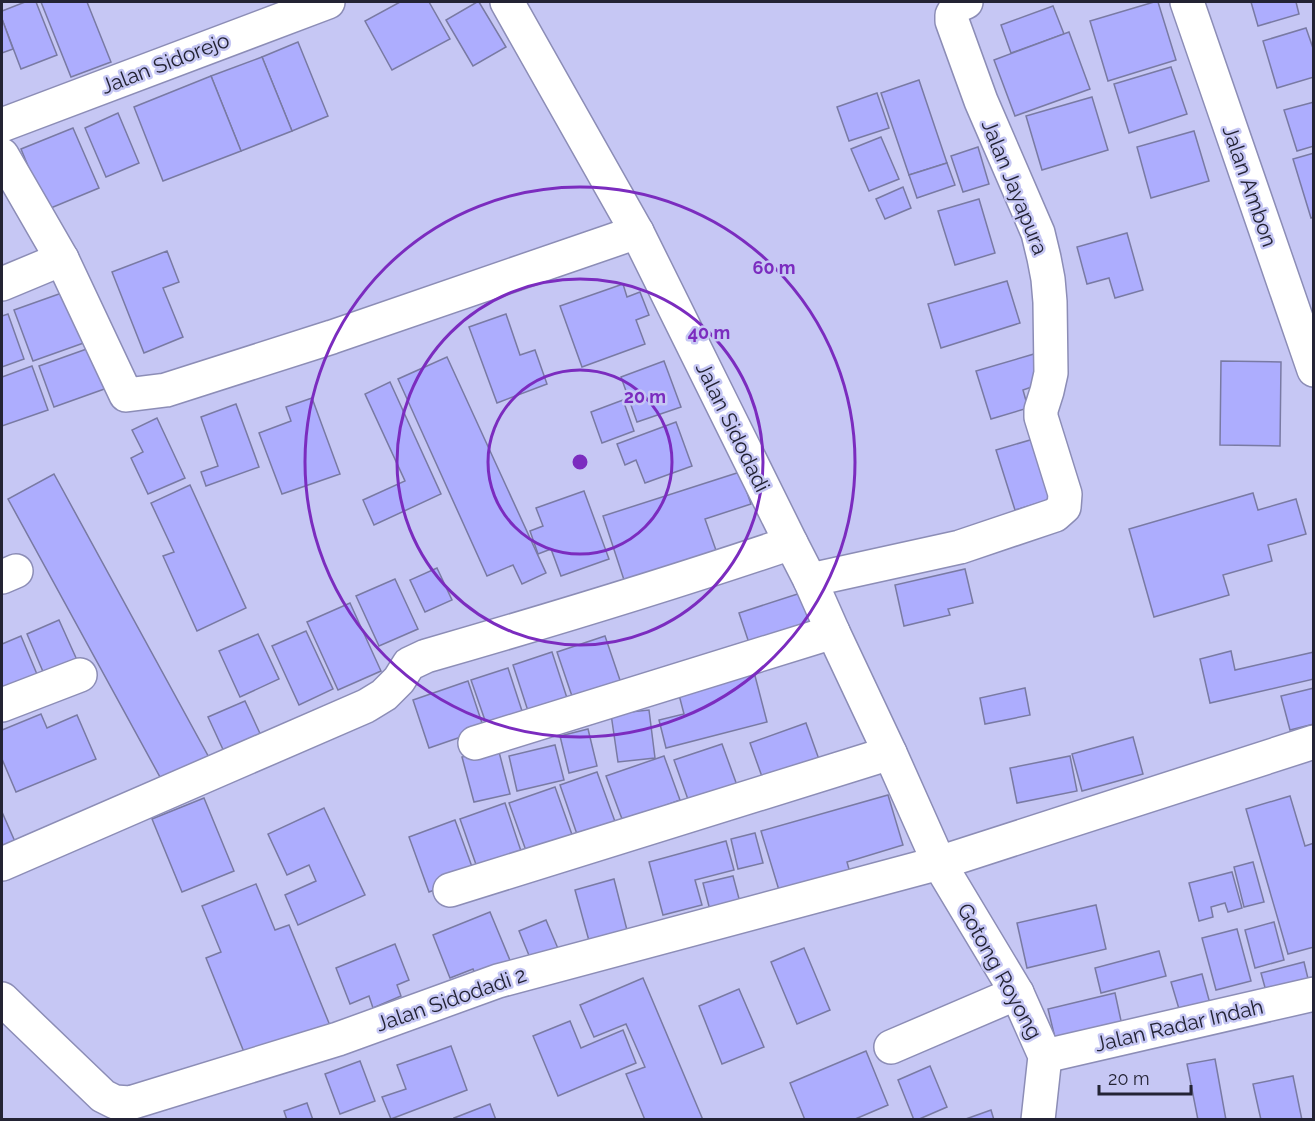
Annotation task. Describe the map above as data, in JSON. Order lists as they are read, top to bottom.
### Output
{
  "streets": {
    "street": [
      "Jalan Sidorejo",
      "Jalan Ambon",
      "Jalan Jayapura",
      "Jalan Sidodadi",
      "Gotong Royong",
      "Jalan Sidodadi 2",
      "Jalan Radar Indah"
    ]
  },
  "crossings": [
    ["Jalan Jayapura", "Jalan Sidodadi"],
    ["Jalan Sidodadi", "Gotong Royong"],
    ["Jalan Sidodadi", "Jalan Sidodadi 2"],
    ["Gotong Royong", "Jalan Sidodadi 2"],
    ["Gotong Royong", "Jalan Radar Indah"]
  ],
  "scale_bar": "20 m",
  "rings": ["60 m", "40 m", "20 m"]
}
